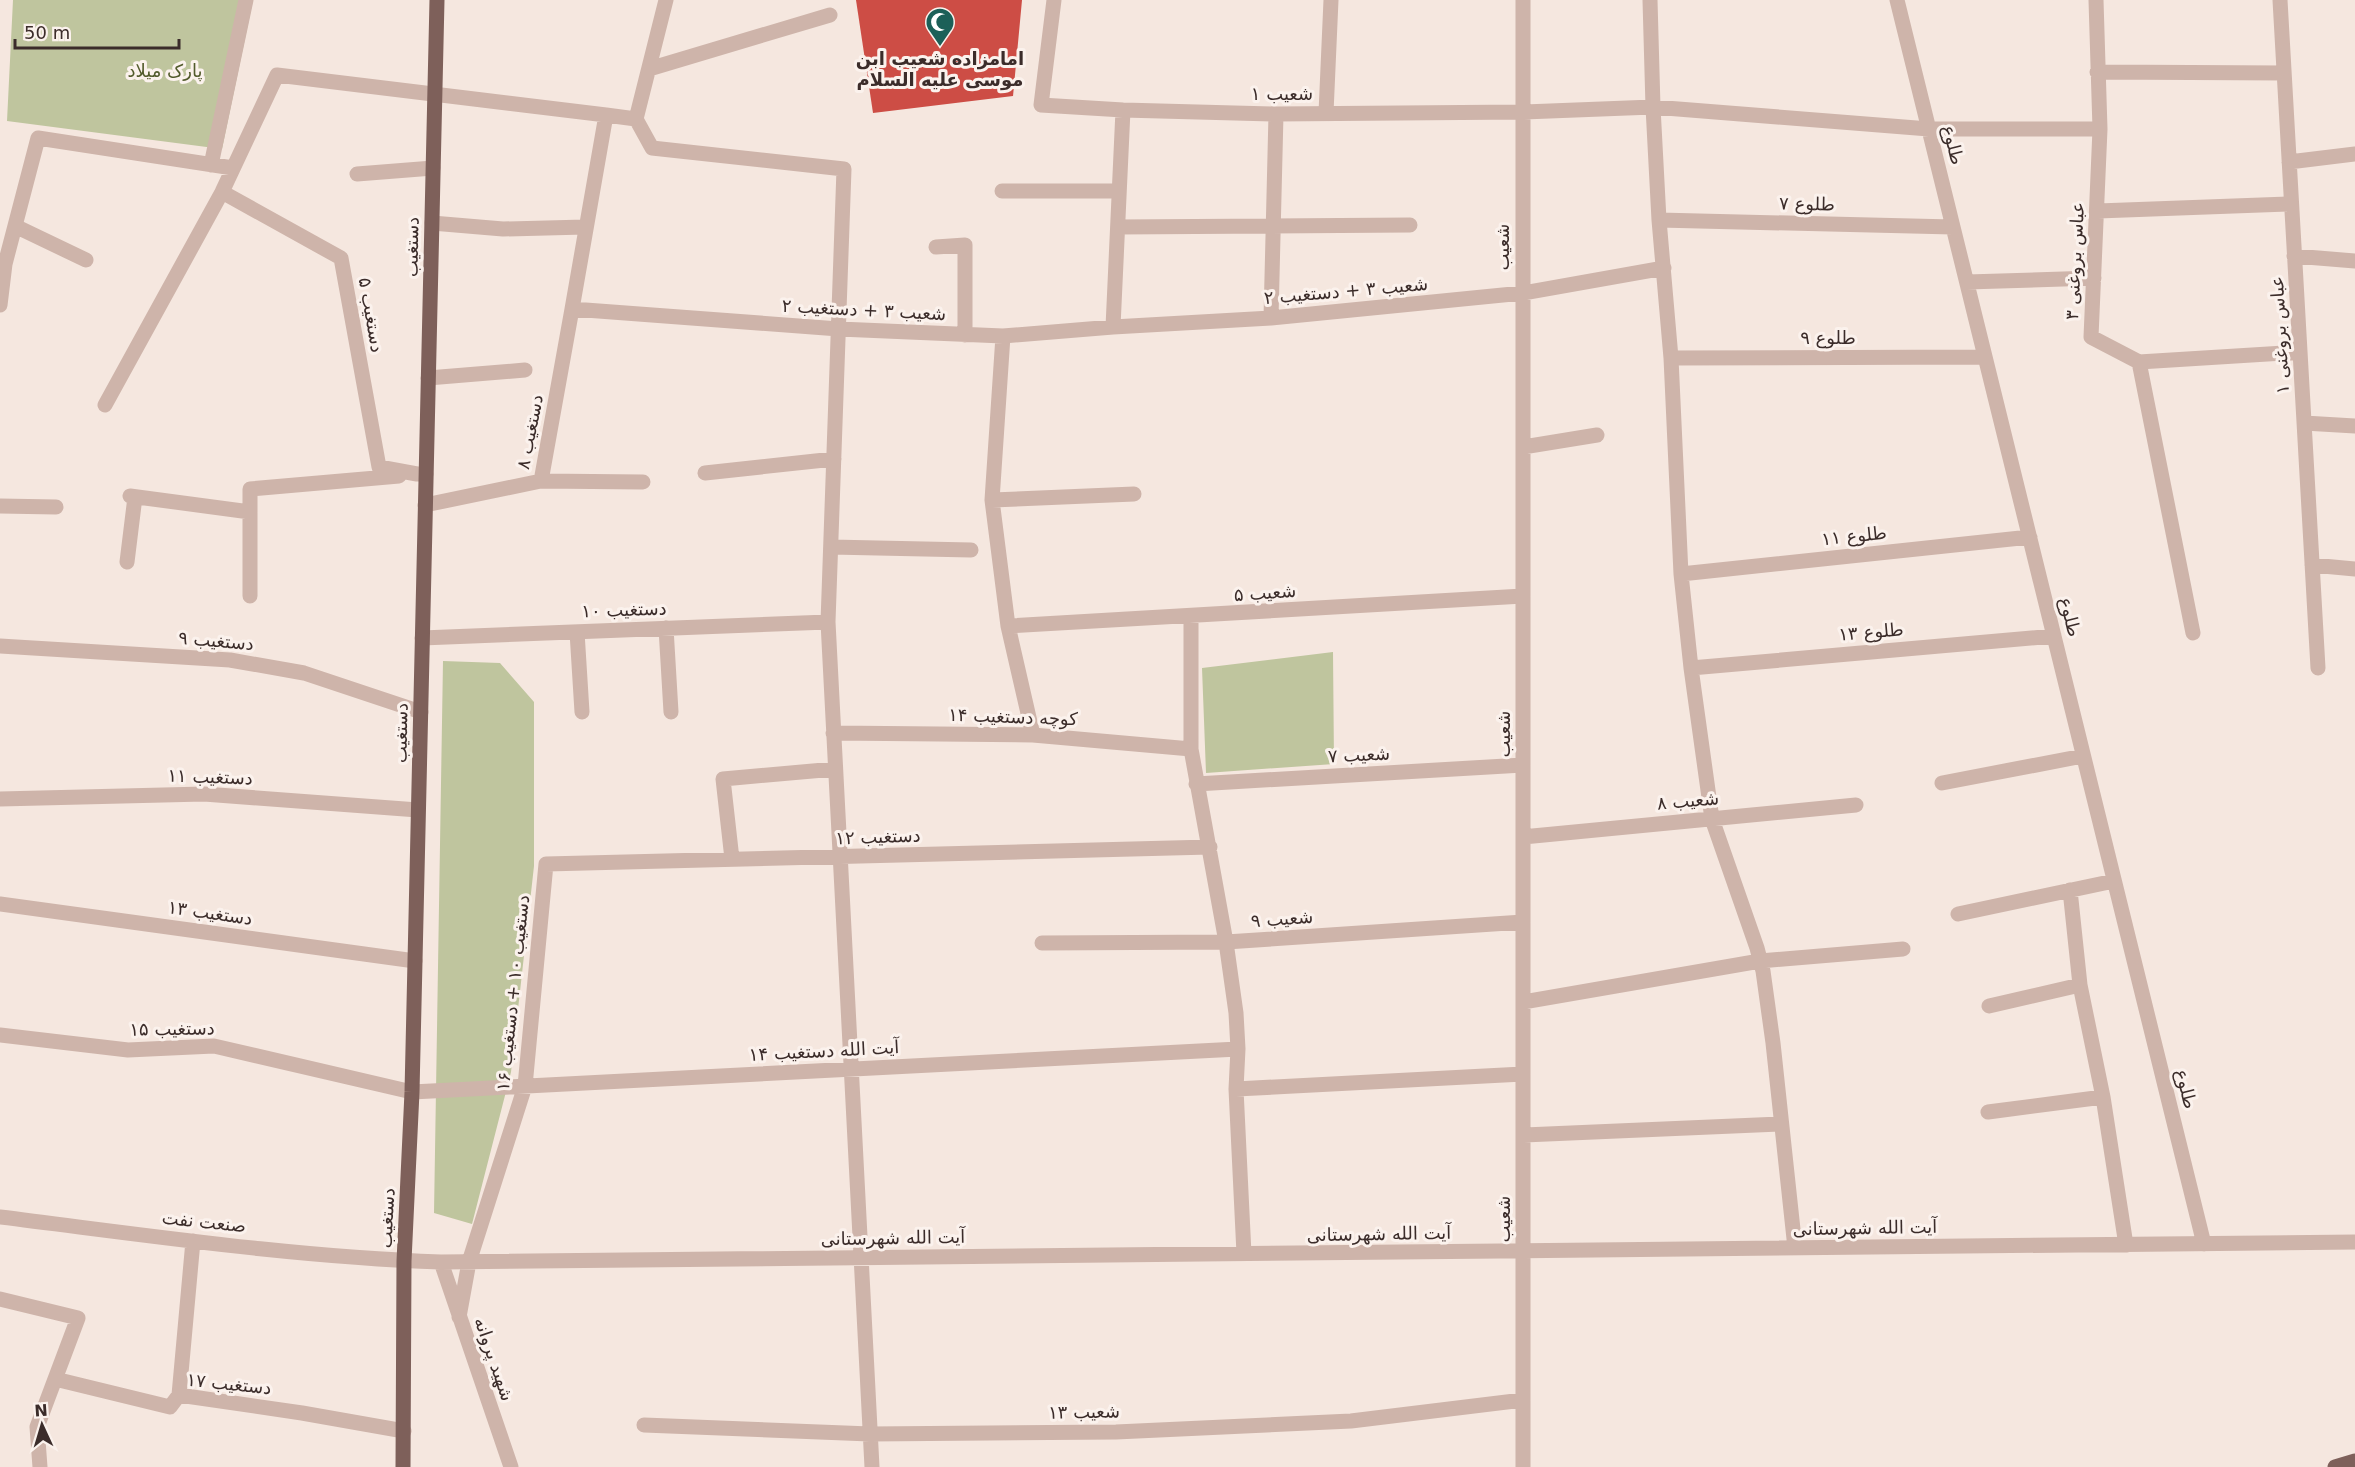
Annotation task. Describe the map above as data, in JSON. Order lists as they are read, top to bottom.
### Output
{
  "streets": {
    "main road": ["دستغیب"],
    "street": [
      "شعیب ۱",
      "طلوع",
      "طلوع ۷",
      "شعیب",
      "عباس بروغنی ۳",
      "شعیب ۳ + دستغیب ۲",
      "دستغیب ۵",
      "عباس بروغنی ۱",
      "طلوع ۹",
      "دستغیب ۸",
      "طلوع ۱۱",
      "شعیب ۵",
      "دستغیب ۱۰",
      "طلوع ۱۳",
      "دستغیب ۹",
      "کوچه دستغیب ۱۴",
      "شعیب ۷",
      "دستغیب ۱۱",
      "شعیب ۸",
      "دستغیب ۱۲",
      "دستغیب ۱۳",
      "شعیب ۹",
      "دستغیب ۱۰ + دستغیب ۱۶",
      "دستغیب ۱۵",
      "آیت الله دستغیب ۱۴",
      "صنعت نفت",
      "آیت الله شهرستانی",
      "شهید پروانه",
      "دستغیب ۱۷",
      "شعیب ۱۳"
    ]
  },
  "crossings": [
    ["شعیب ۱", "طلوع"],
    ["شعیب ۱", "شعیب"],
    ["شعیب ۱", "عباس بروغنی ۳"],
    ["طلوع", "طلوع ۷"],
    ["طلوع", "طلوع ۹"],
    ["طلوع", "طلوع ۱۱"],
    ["طلوع", "طلوع ۱۳"],
    ["طلوع", "آیت الله شهرستانی"],
    ["دستغیب", "دستغیب ۵"],
    ["دستغیب", "دستغیب ۸"],
    ["دستغیب", "دستغیب ۱۰"],
    ["دستغیب", "دستغیب ۹"],
    ["دستغیب", "دستغیب ۱۱"],
    ["دستغیب", "دستغیب ۱۳"],
    ["دستغیب", "دستغیب ۱۵"],
    ["دستغیب", "آیت الله دستغیب ۱۴"],
    ["دستغیب", "صنعت نفت"],
    ["دستغیب", "آیت الله شهرستانی"],
    ["دستغیب", "دستغیب ۱۷"],
    ["شعیب", "شعیب ۳ + دستغیب ۲"],
    ["شعیب", "شعیب ۵"],
    ["شعیب", "شعیب ۷"],
    ["شعیب", "شعیب ۸"],
    ["شعیب", "شعیب ۹"],
    ["شعیب", "آیت الله شهرستانی"],
    ["شعیب", "شعیب ۱۳"],
    ["شعیب ۳ + دستغیب ۲", "دستغیب ۸"],
    ["دستغیب ۱۲", "دستغیب ۱۰ + دستغیب ۱۶"],
    ["دستغیب ۱۰ + دستغیب ۱۶", "آیت الله دستغیب ۱۴"],
    ["دستغیب ۱۰ + دستغیب ۱۶", "آیت الله شهرستانی"],
    ["دستغیب ۱۰ + دستغیب ۱۶", "شهید پروانه"],
    ["دستغیب ۱۵", "آیت الله دستغیب ۱۴"],
    ["صنعت نفت", "آیت الله شهرستانی"],
    ["آیت الله شهرستانی", "شهید پروانه"]
  ],
  "parks": ["پارک میلاد"],
  "places": {
    "mosque": ["امامزاده شعیب ابن موسی علیه السلام"]
  },
  "scale_bar": "50 m",
  "north": "top"
}
